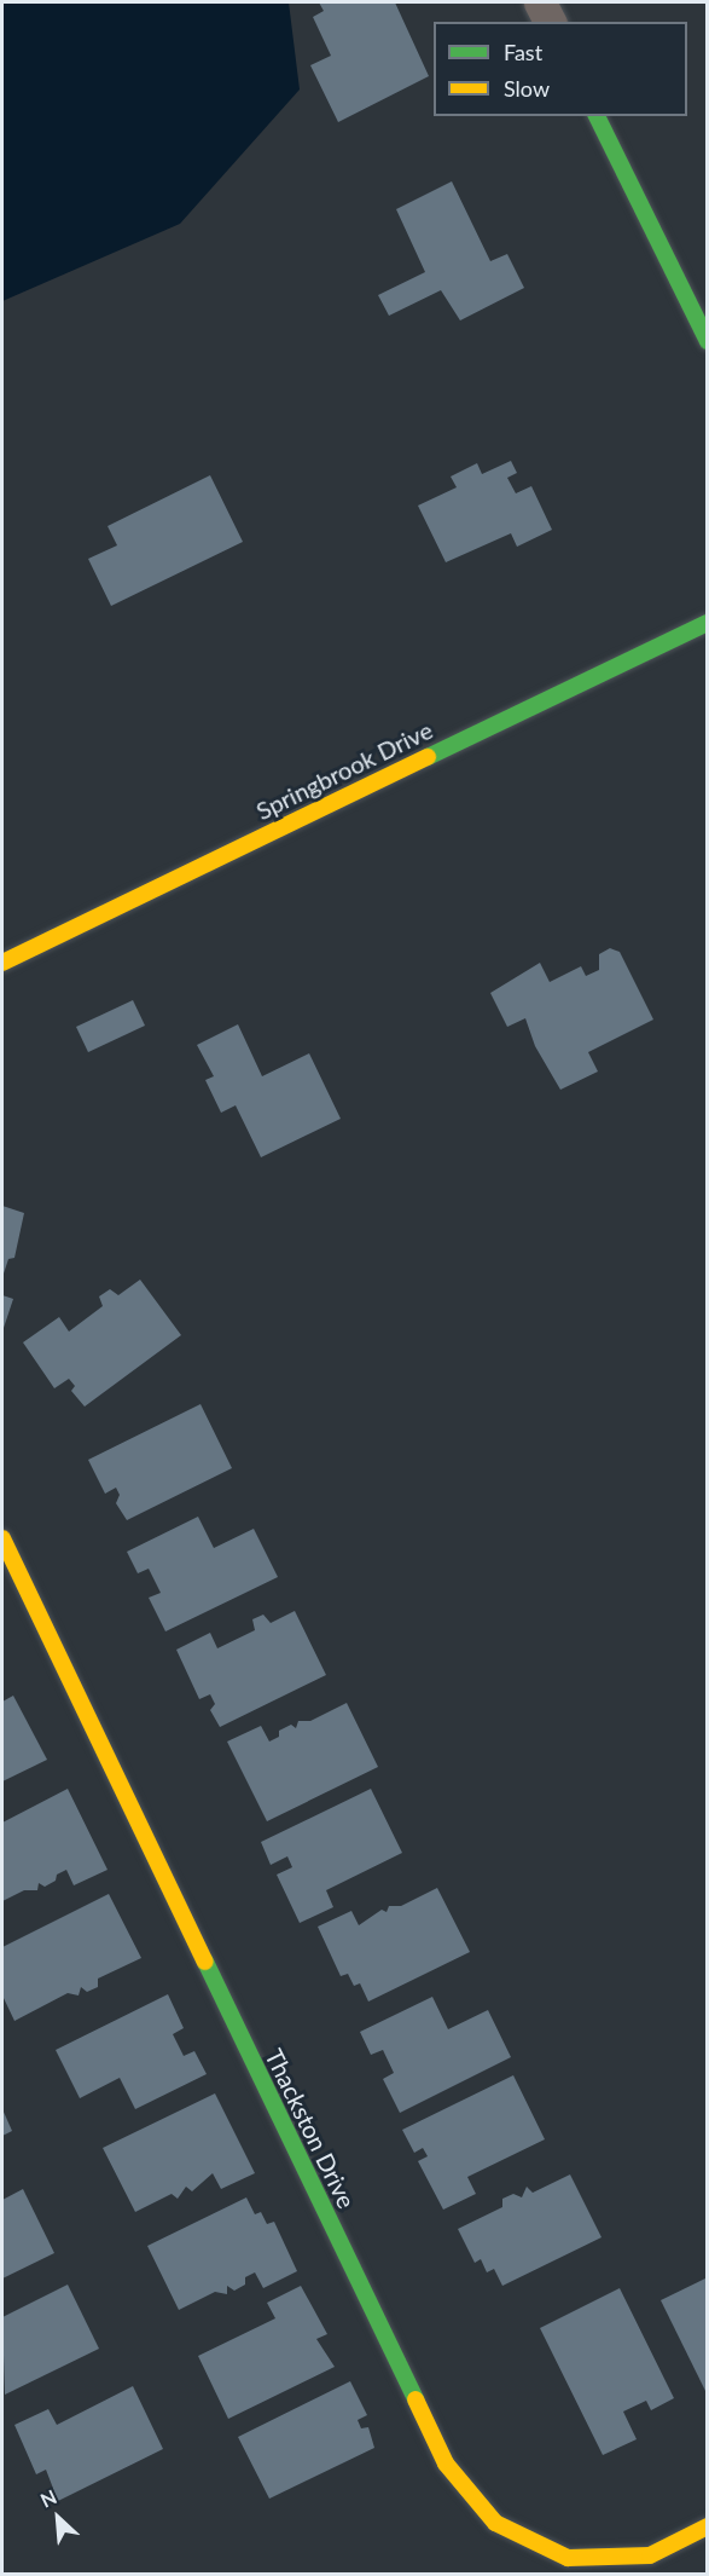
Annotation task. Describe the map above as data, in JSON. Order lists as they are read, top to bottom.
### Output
{
  "streets": {
    "street": ["Springbrook Drive", "Thackston Drive"]
  },
  "legend": ["Fast", "Slow"],
  "north": "top left"
}
